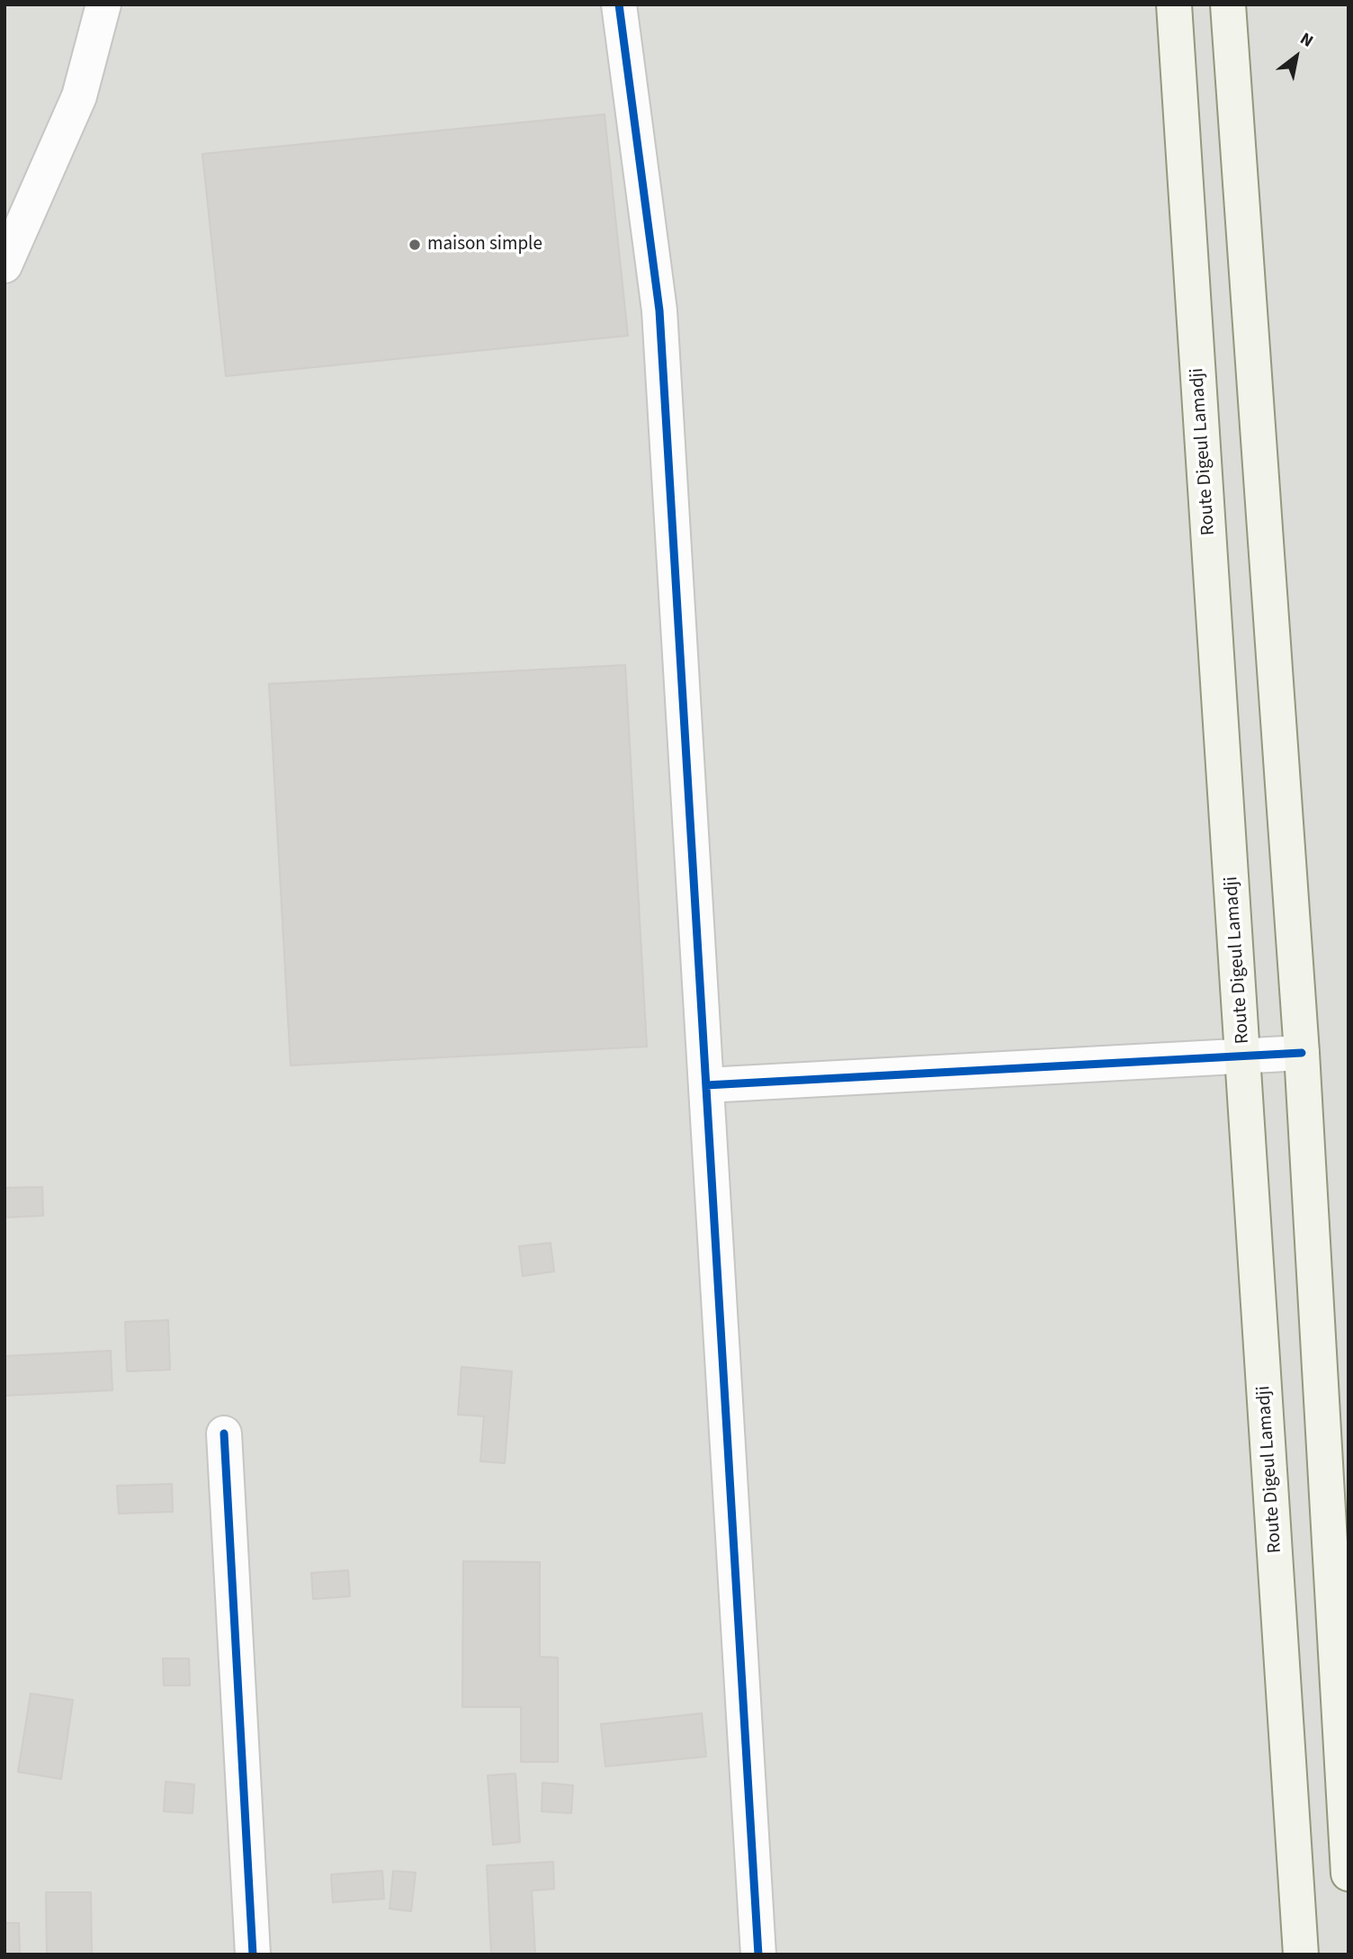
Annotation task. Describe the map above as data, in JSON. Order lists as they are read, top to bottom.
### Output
{
  "streets": {
    "main road": ["Route Digeul Lamadji"]
  },
  "places": ["maison simple"],
  "north": "top right"
}
